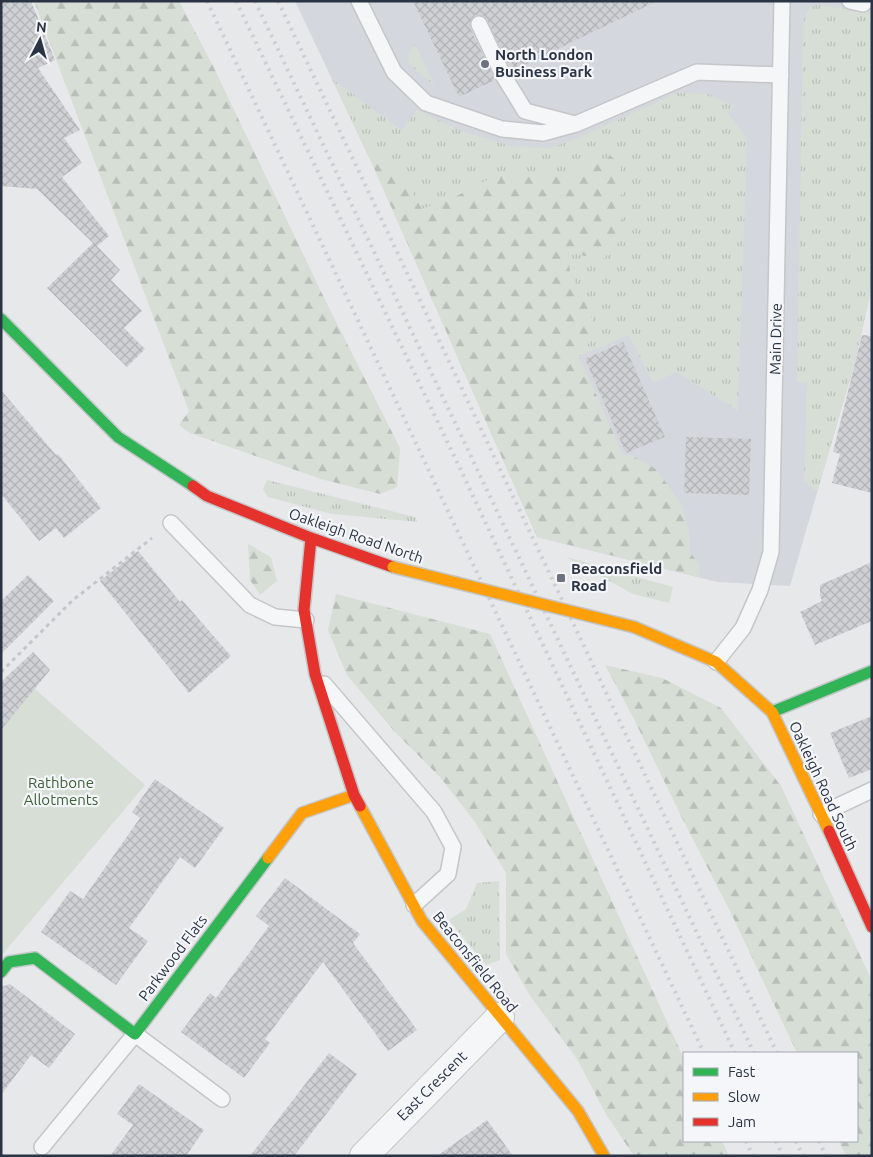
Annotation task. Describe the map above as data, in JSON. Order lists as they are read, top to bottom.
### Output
{
  "streets": {
    "street": [
      "Oakleigh Road North",
      "Oakleigh Road South",
      "Parkwood Flats",
      "Beaconsfield Road",
      "East Crescent"
    ],
    "lane": ["Main Drive"]
  },
  "crossings": [
    ["Main Drive", "Oakleigh Road North"],
    ["Oakleigh Road North", "Oakleigh Road South"],
    ["Oakleigh Road North", "Beaconsfield Road"],
    ["Parkwood Flats", "Beaconsfield Road"],
    ["Beaconsfield Road", "East Crescent"]
  ],
  "parks": ["Rathbone Allotments"],
  "places": {
    "other": ["North London Business Park"],
    "transit": ["Beaconsfield Road"]
  },
  "legend": ["Fast", "Slow", "Jam"],
  "north": "top"
}
